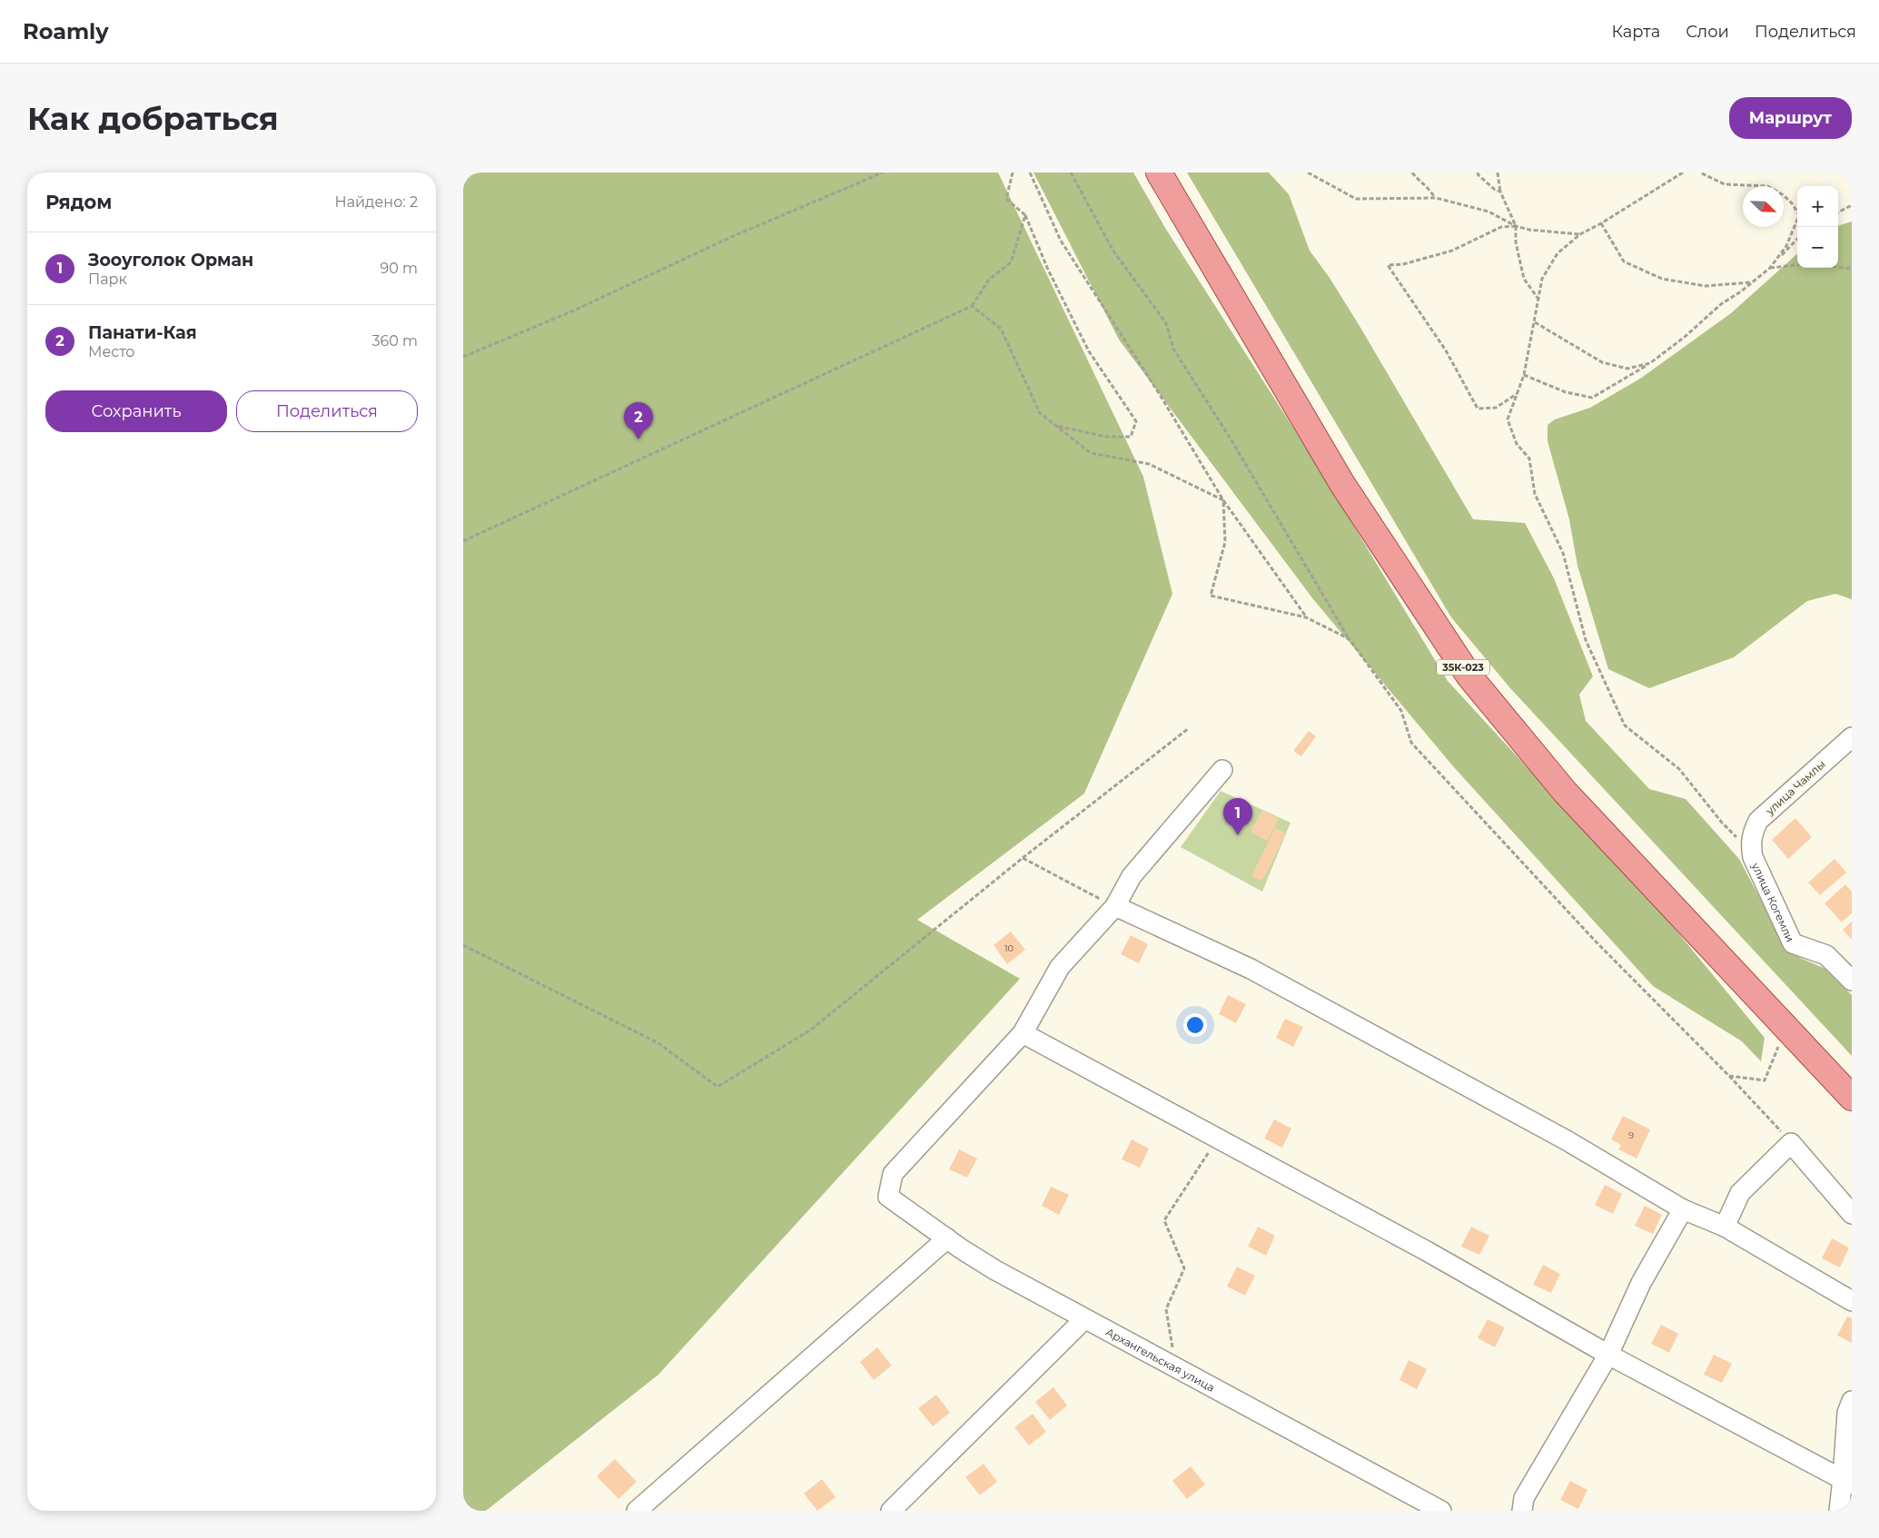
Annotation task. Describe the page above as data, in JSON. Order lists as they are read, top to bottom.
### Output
{
  "streets": {
    "main road": ["35К-023"],
    "street": ["улица Чамлы", "улица Когемли", "Архангельская улица"]
  },
  "crossings": [
    ["улица Чамлы", "улица Когемли"]
  ],
  "house_numbers": ["10", "9"],
  "north": "bottom right",
  "page": {
    "header": "Roamly",
    "nav": ["Карта", "Слои", "Поделиться"],
    "buttons": [
      "Маршрут",
      ["Сохранить", "Поделиться"]
    ],
    "title": "Как добраться",
    "heading": ["Рядом", "Найдено: 2"],
    "map_buttons": ["+", "−"],
    "list": [
      {
        "mark": "1",
        "name": "Зооуголок Орман",
        "note": "Парк",
        "value": "90 m"
      },
      {
        "mark": "2",
        "name": "Панати-Кая",
        "note": "Место",
        "value": "360 m"
      }
    ],
    "pins": ["2", "1"]
  }
}
